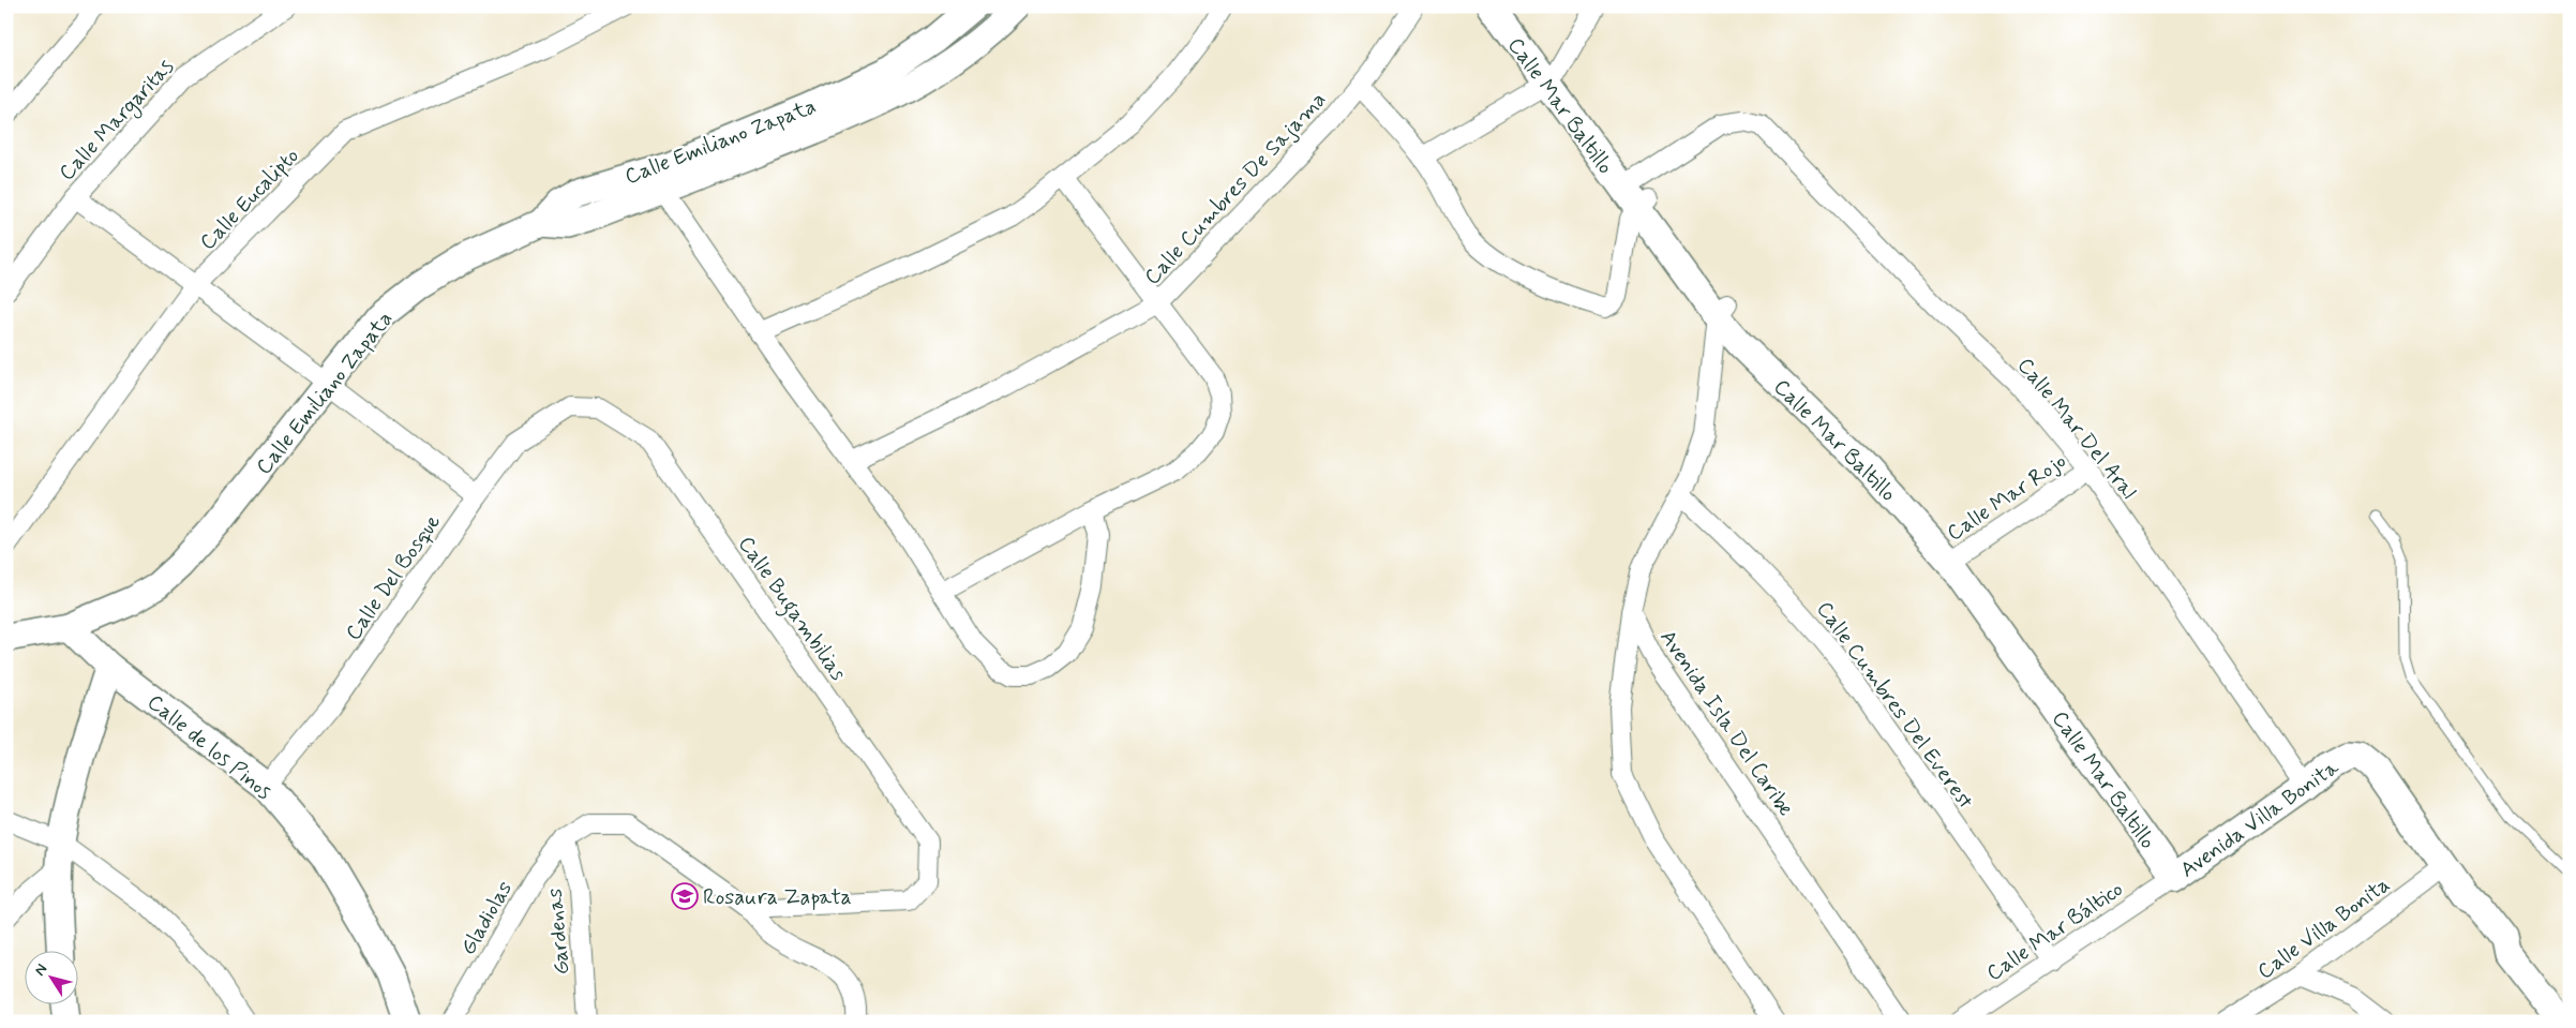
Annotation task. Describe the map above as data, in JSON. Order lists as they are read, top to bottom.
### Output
{
  "streets": {
    "main road": [
      "Calle Mar Baltillo",
      "Calle Emiliano Zapata",
      "Calle de los Pinos",
      "Avenida Villa Bonita"
    ],
    "street": [
      "Calle Margaritas",
      "Calle Cumbres De Sajama",
      "Calle Eucalipto",
      "Calle Mar Del Aral",
      "Calle Mar Rojo",
      "Calle Del Bosque",
      "Calle Bugambilias",
      "Calle Cumbres Del Everest",
      "Avenida Isla Del Caribe",
      "Gladiolas",
      "Calle Villa Bonita",
      "Calle Mar Báltico",
      "Gardenas"
    ]
  },
  "crossings": [
    ["Calle Mar Baltillo", "Calle Mar Del Aral"],
    ["Calle Mar Baltillo", "Calle Mar Rojo"],
    ["Calle Mar Baltillo", "Avenida Villa Bonita"],
    ["Calle Mar Baltillo", "Calle Mar Báltico"],
    ["Calle Emiliano Zapata", "Calle de los Pinos"],
    ["Calle Mar Del Aral", "Calle Mar Rojo"],
    ["Calle Mar Del Aral", "Avenida Villa Bonita"],
    ["Calle Del Bosque", "Calle Bugambilias"],
    ["Calle Del Bosque", "Calle de los Pinos"],
    ["Calle Cumbres Del Everest", "Calle Mar Báltico"],
    ["Avenida Villa Bonita", "Calle Villa Bonita"],
    ["Avenida Villa Bonita", "Calle Mar Báltico"],
    ["Gladiolas", "Gardenas"]
  ],
  "places": {
    "school or university": ["Rosaura Zapata"]
  },
  "north": "top left"
}
